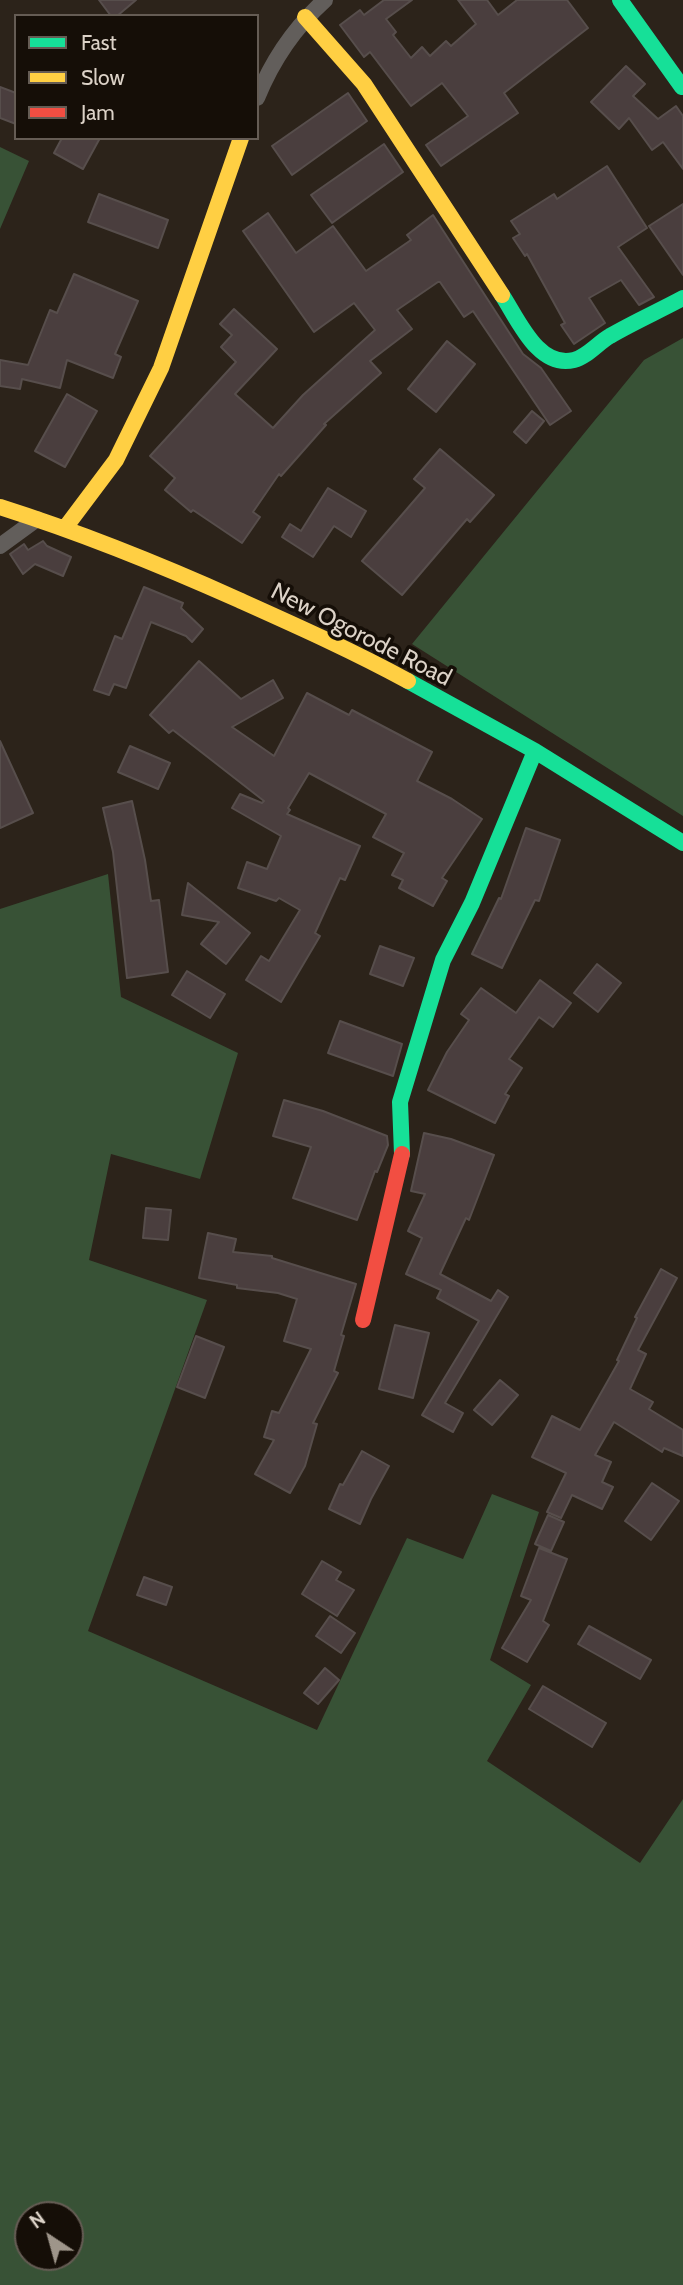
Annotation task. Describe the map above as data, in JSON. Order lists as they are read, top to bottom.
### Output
{
  "streets": {
    "street": ["New Ogorode Road"]
  },
  "legend": ["Fast", "Slow", "Jam"],
  "north": "top left"
}
